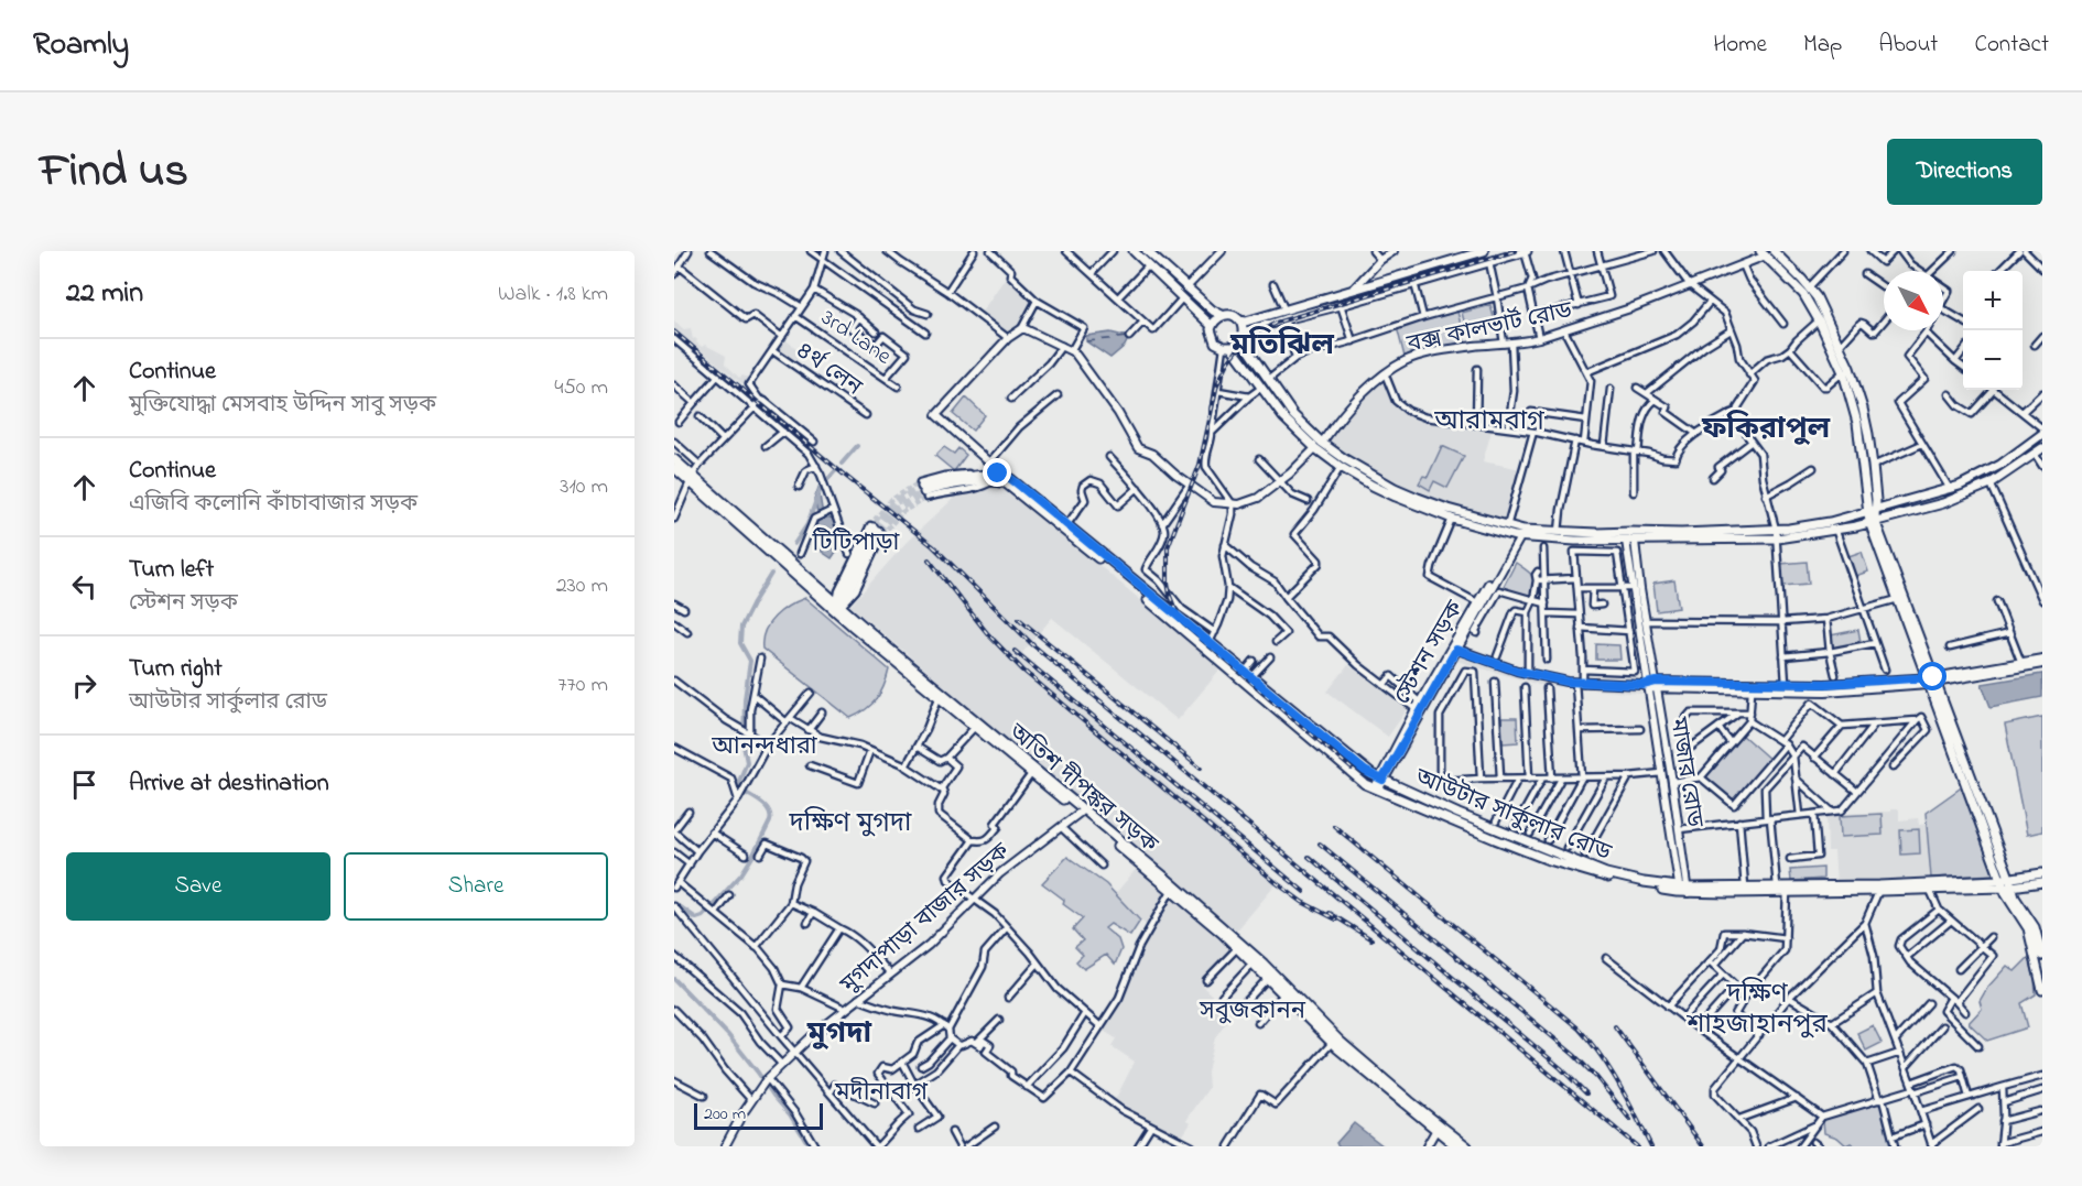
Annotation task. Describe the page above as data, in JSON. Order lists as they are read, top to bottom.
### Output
{
  "streets": {
    "main road": ["অতিশ দীপঙ্কর সড়ক", "আউটার সার্কুলার রোড"],
    "street": [
      "বক্স কালভার্ট রোড",
      "3rd Lane",
      "৪র্থ লেন",
      "স্টেশন সড়ক",
      "মাজার রোড",
      "মুগদাপাড়া বাজার সড়ক"
    ]
  },
  "crossings": [
    ["স্টেশন সড়ক", "আউটার সার্কুলার রোড"],
    ["মাজার রোড", "আউটার সার্কুলার রোড"],
    ["অতিশ দীপঙ্কর সড়ক", "মুগদাপাড়া বাজার সড়ক"]
  ],
  "districts": [
    "মতিঝিল",
    "আরামবাগ",
    "ফকিরাপুল",
    "টিটিপাড়া",
    "আনন্দধারা",
    "দক্ষিণ মুগদা",
    "দক্ষিণ শাহজাহানপুর",
    "সবুজকানন",
    "মুগদা",
    "মদীনাবাগ"
  ],
  "scale_bar": "200 m",
  "north": "bottom right",
  "page": {
    "header": "Roamly",
    "nav": [
      "Home",
      "Map",
      "About",
      "Contact"
    ],
    "title": "Find us",
    "buttons": [
      "Directions",
      ["Save", "Share"]
    ],
    "heading": ["22 min", "Walk · 1.8 km"],
    "map_buttons": ["+", "−"],
    "list": [
      ["Continue", "মুক্তিযোদ্ধা মেসবাহ উদ্দিন সাবু সড়ক", "450 m"],
      ["Continue", "এজিবি কলোনি কাঁচাবাজার সড়ক", "310 m"],
      ["Turn left", "স্টেশন সড়ক", "230 m"],
      ["Turn right", "আউটার সার্কুলার রোড", "770 m"],
      "Arrive at destination"
    ],
    "scale": "200 m"
  }
}
